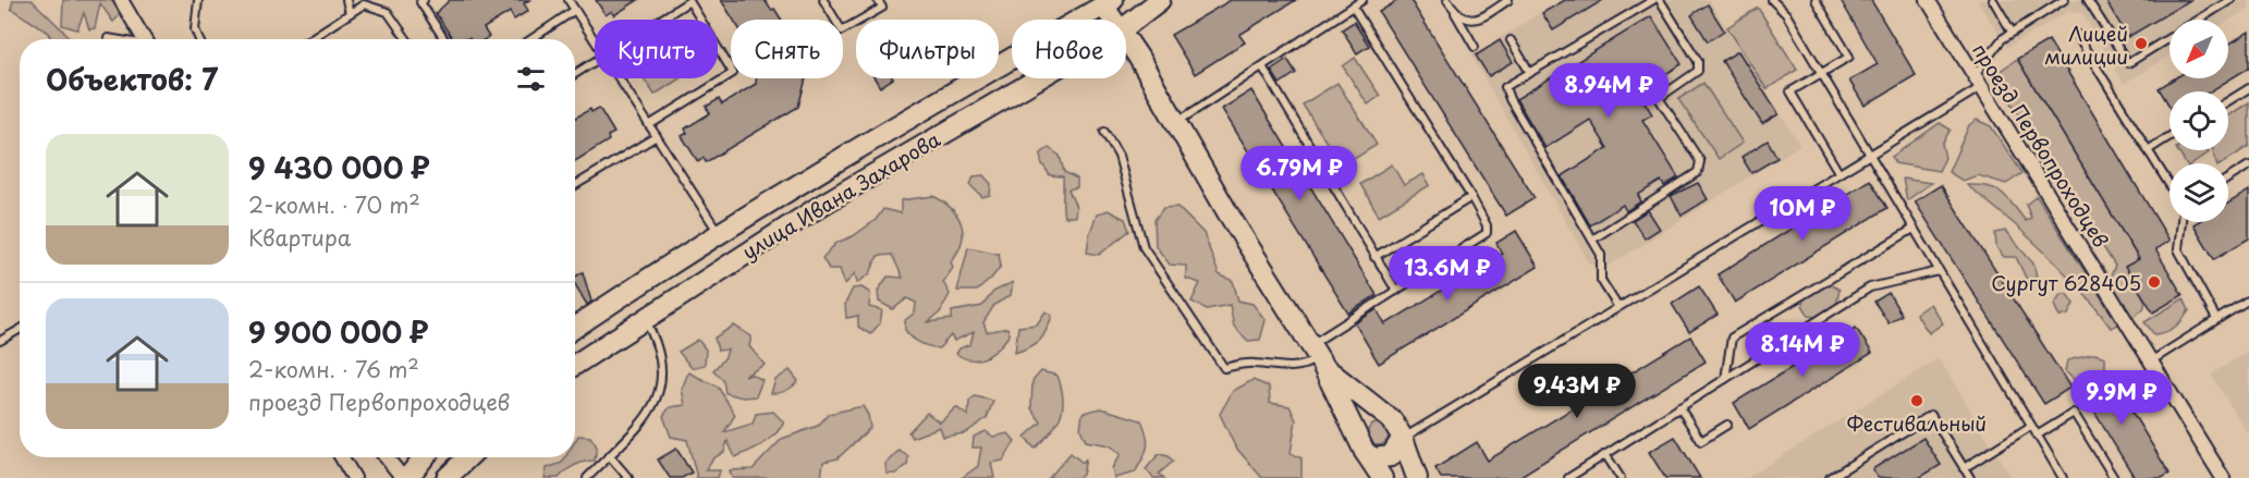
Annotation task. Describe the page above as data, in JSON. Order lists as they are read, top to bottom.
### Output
{
  "streets": {
    "main road": ["улица Ивана Захарова"],
    "street": ["проезд Первопроходцев"]
  },
  "places": ["Лицей милиции", "Сургут 628405", "Фестивальный"],
  "north": "bottom left",
  "page": {
    "chip": [
      "Купить",
      "Снять",
      "Фильтры",
      "Новое"
    ],
    "heading": "Объектов: 7",
    "price": [
      "8.94M ₽",
      "6.79M ₽",
      "10M ₽",
      "13.6M ₽",
      "8.14M ₽",
      "9.43M ₽",
      "9.9M ₽"
    ],
    "list": [
      {
        "name": "9 430 000 ₽",
        "note": "2-комн. · 70 m² · Квартира"
      },
      {
        "name": "9 900 000 ₽",
        "note": "2-комн. · 76 m² · проезд Первопроходцев"
      }
    ]
  }
}
